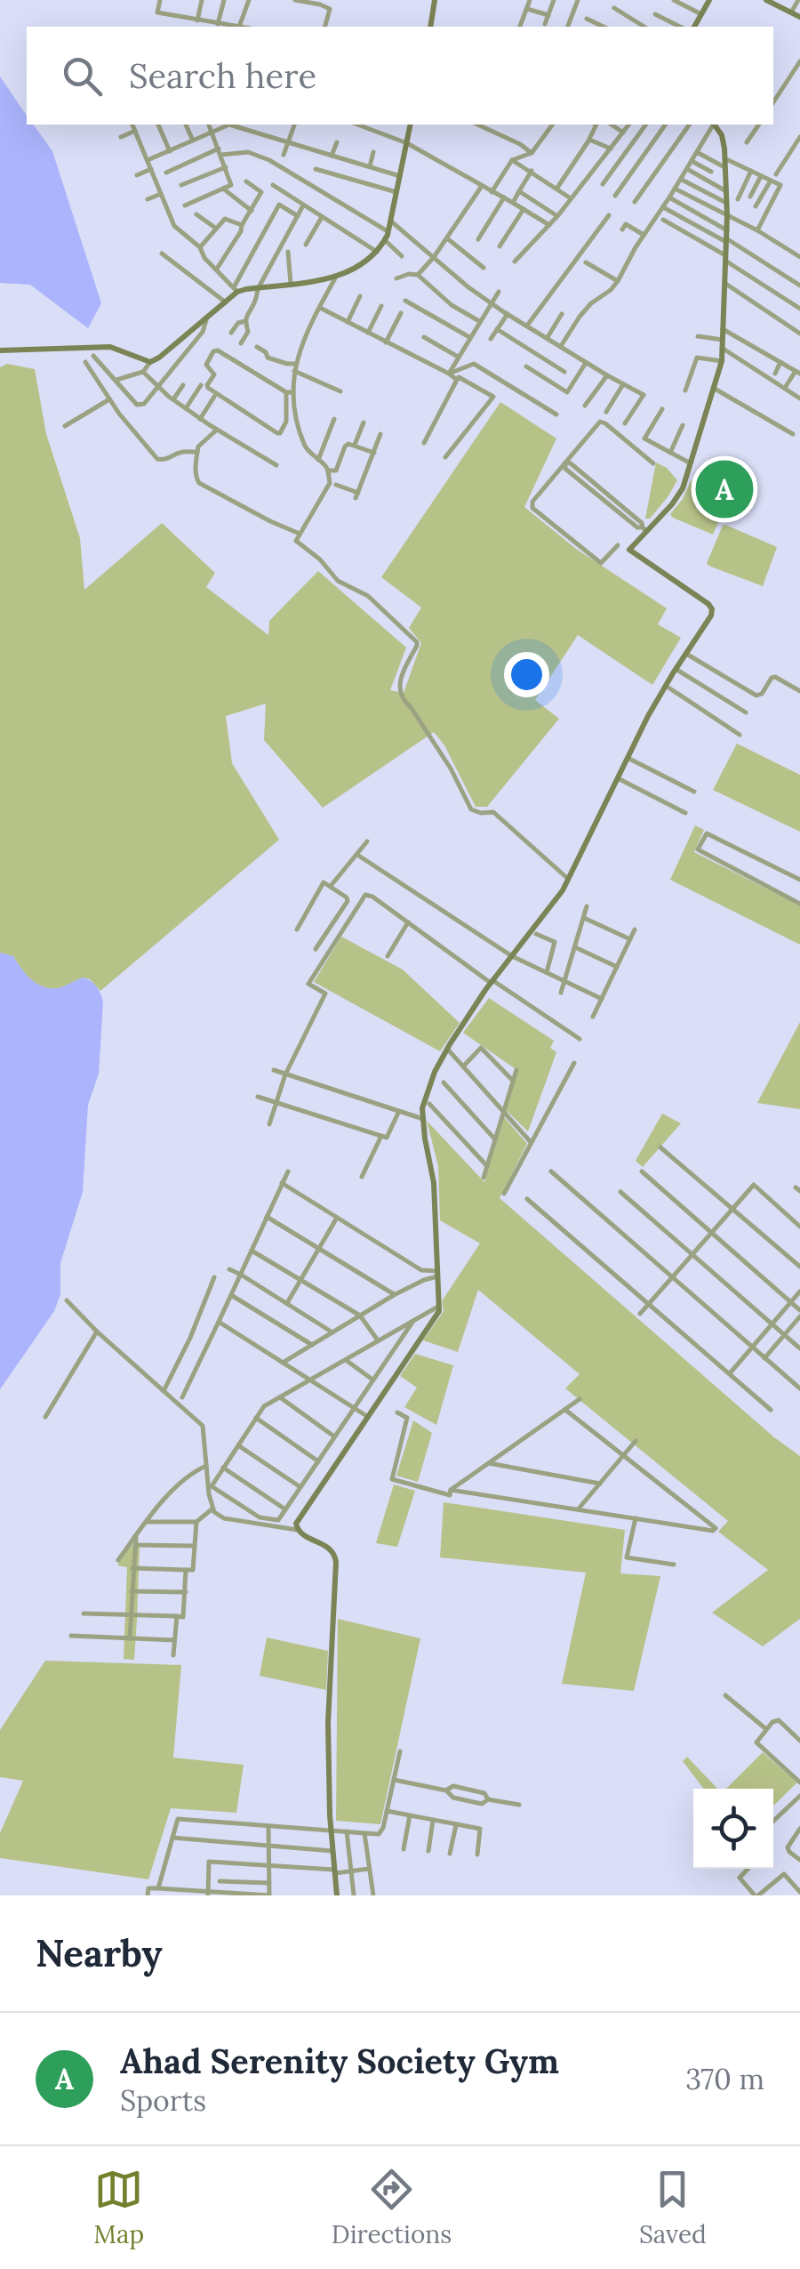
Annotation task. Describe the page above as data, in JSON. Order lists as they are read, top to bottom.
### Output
{
  "page": {
    "search": "Search here",
    "pins": "A",
    "heading": "Nearby",
    "list": [
      {
        "mark": "A",
        "name": "Ahad Serenity Society Gym",
        "note": "Sports",
        "value": "370 m"
      }
    ],
    "nav": ["Map", "Directions", "Saved"]
  }
}
